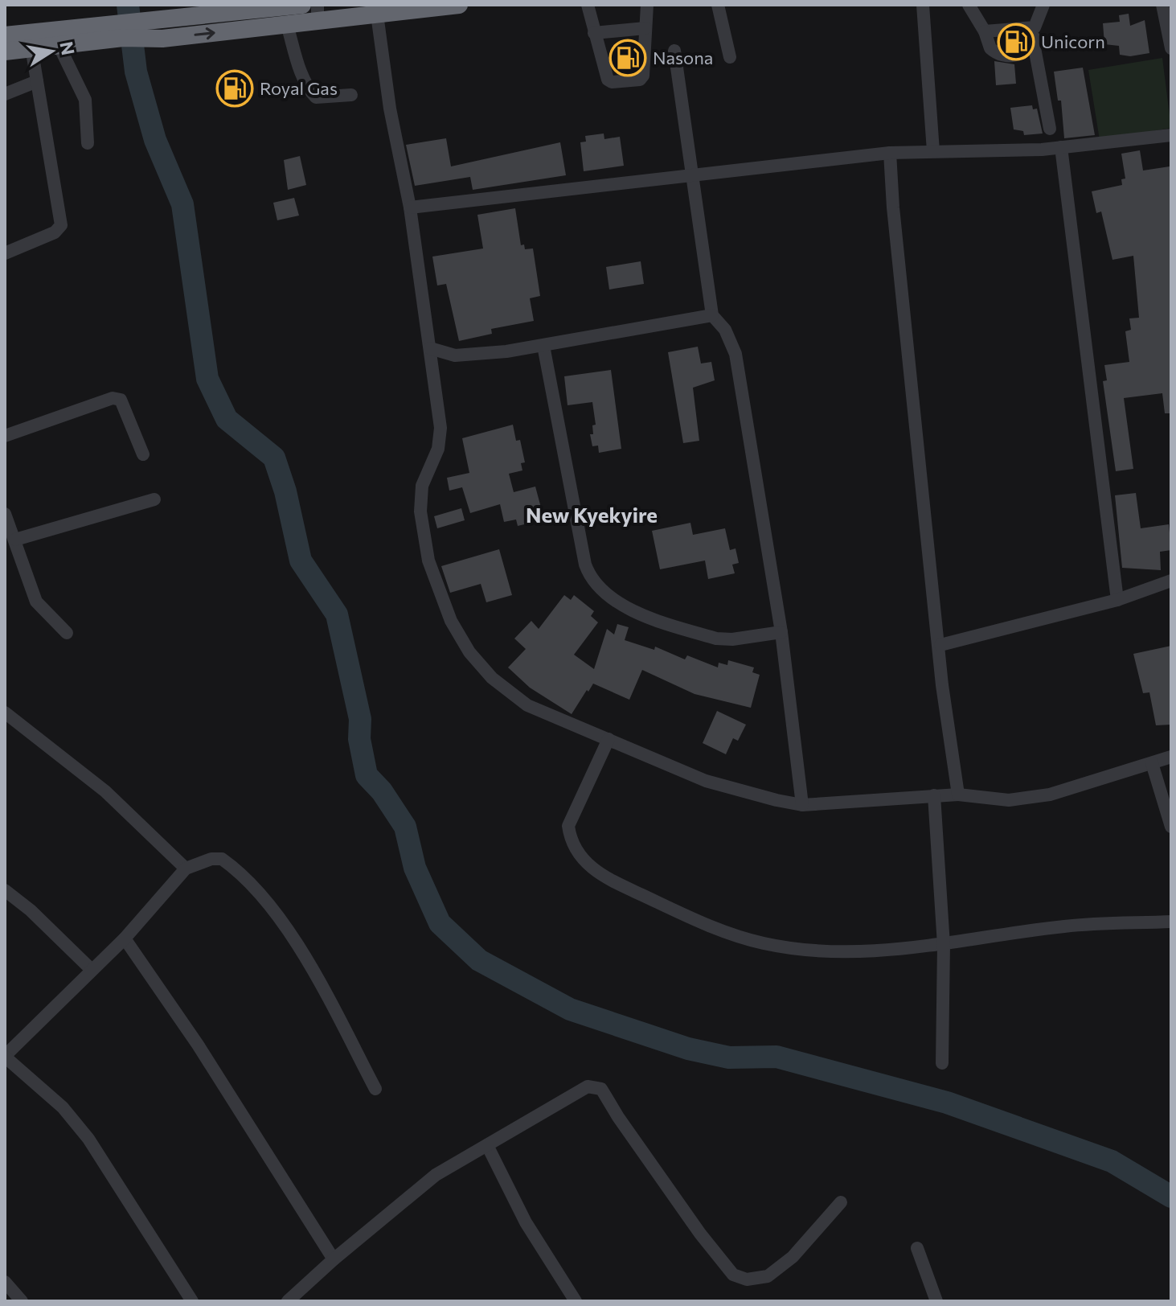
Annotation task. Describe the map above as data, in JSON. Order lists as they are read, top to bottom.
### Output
{
  "districts": ["New Kyekyire"],
  "places": {
    "fuel station": ["Unicorn", "Nasona", "Royal Gas"]
  },
  "north": "right"
}
